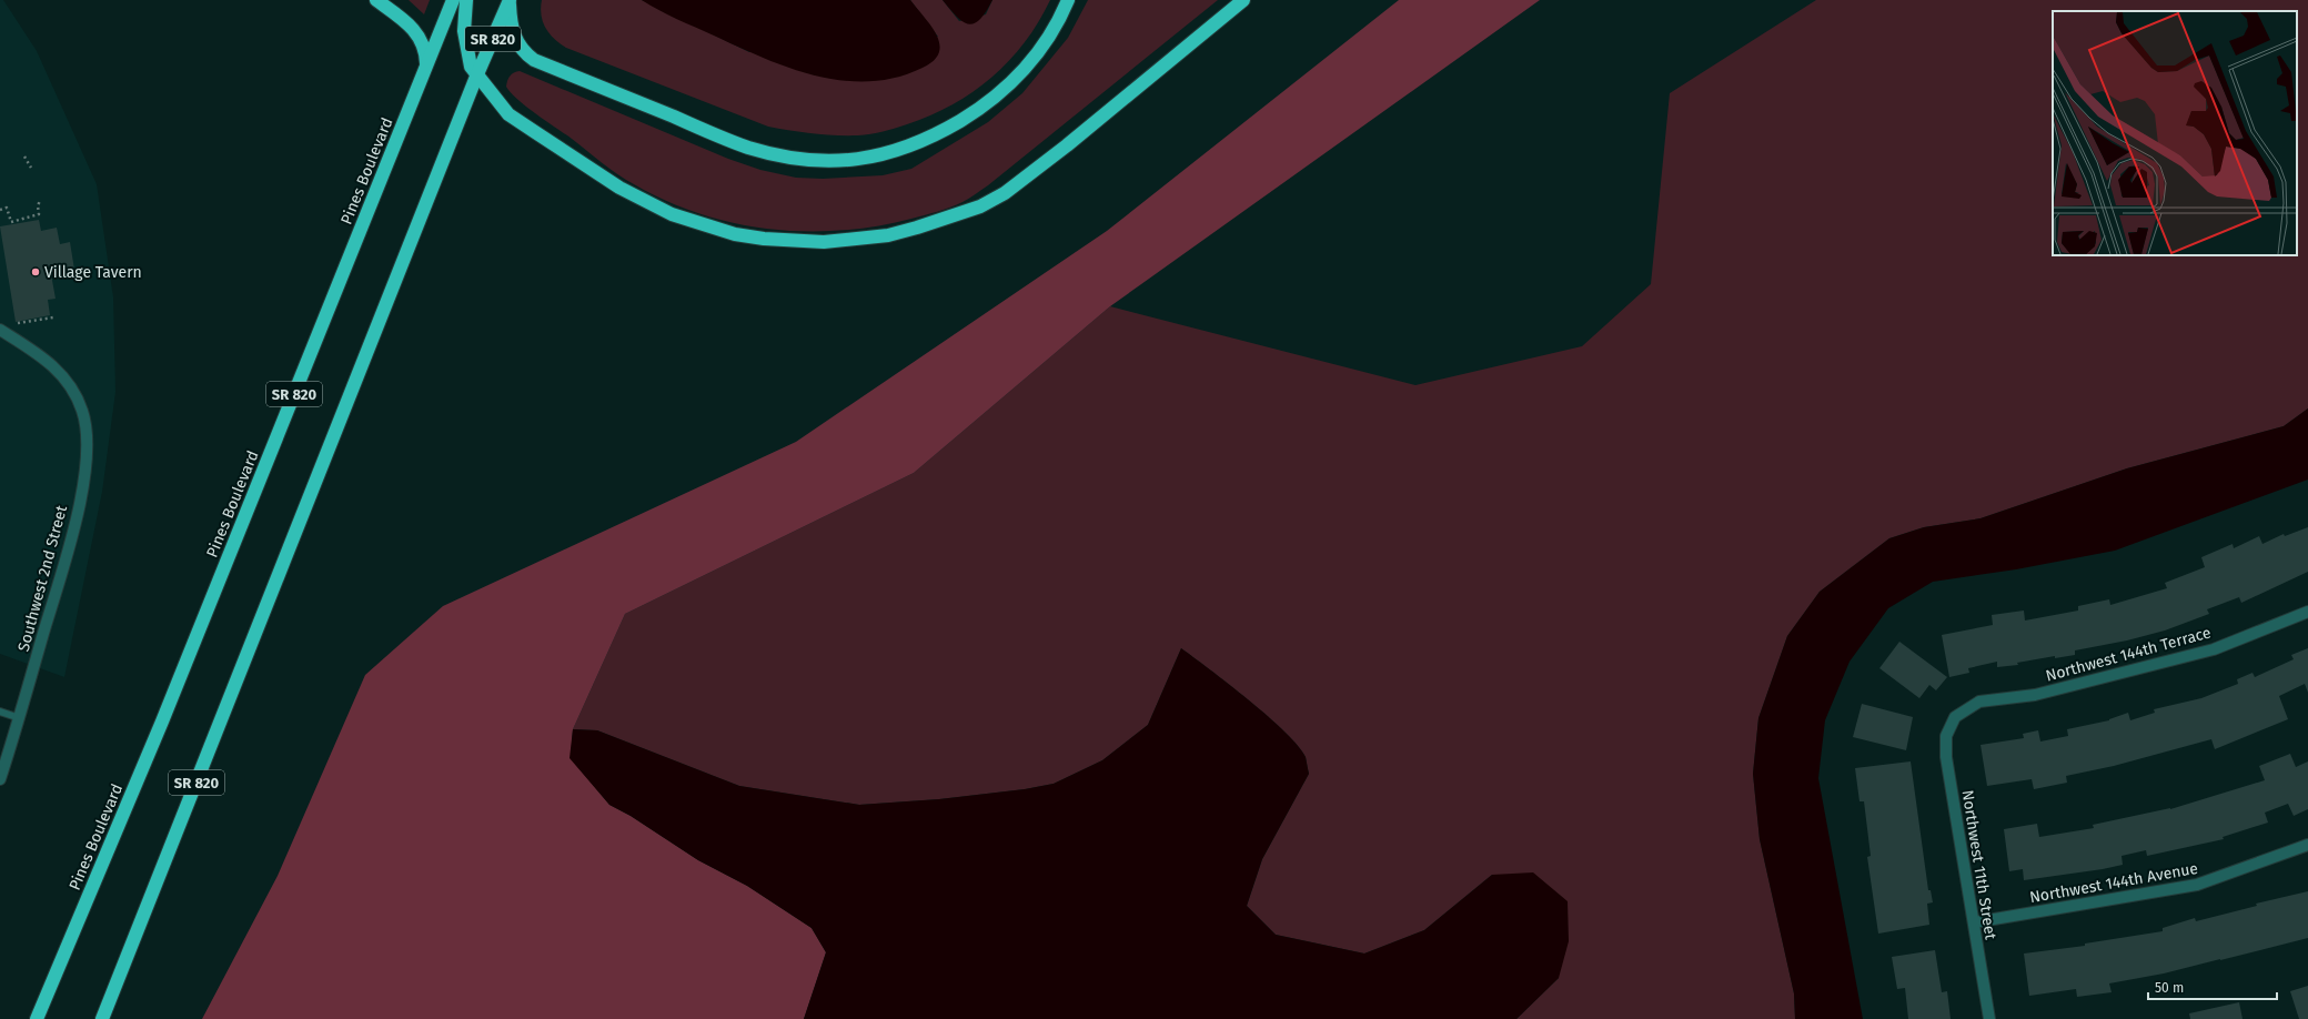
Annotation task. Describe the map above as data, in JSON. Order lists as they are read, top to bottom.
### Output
{
  "streets": {
    "highway": ["SR 820", "Pines Boulevard"],
    "street": [
      "Southwest 2nd Street",
      "Northwest 144th Terrace",
      "Northwest 11th Street",
      "Northwest 144th Avenue"
    ]
  },
  "crossings": [
    ["Northwest 144th Terrace", "Northwest 11th Street"],
    ["Northwest 11th Street", "Northwest 144th Avenue"]
  ],
  "places": ["Village Tavern"],
  "scale_bar": "50 m"
}
